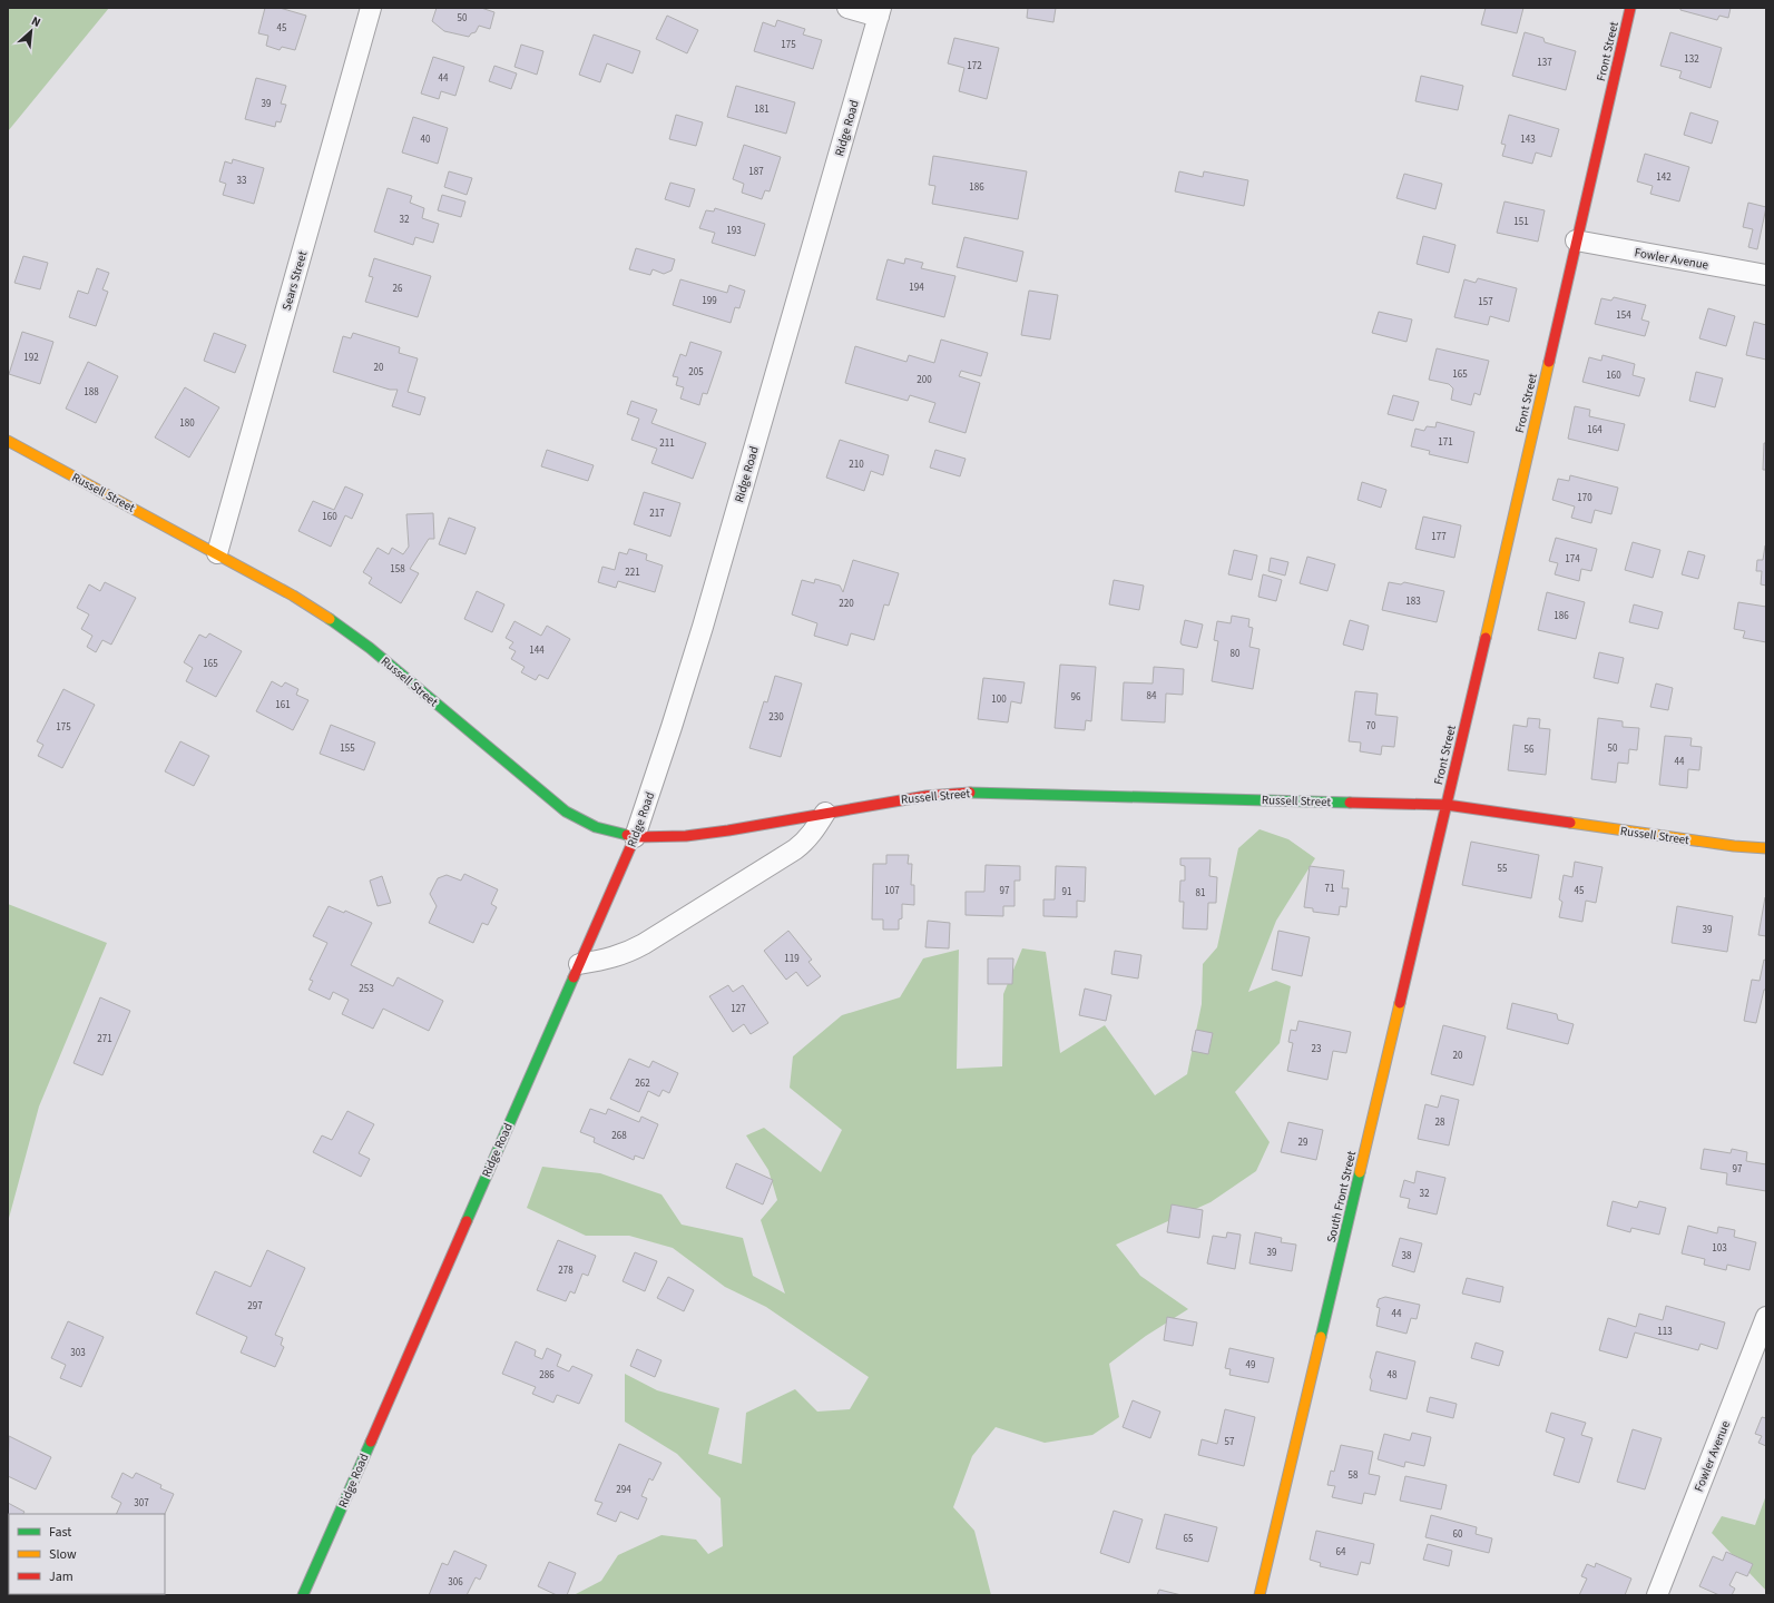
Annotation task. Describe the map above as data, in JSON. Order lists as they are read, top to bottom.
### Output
{
  "streets": {
    "main road": [
      "Front Street",
      "Ridge Road",
      "Russell Street",
      "South Front Street"
    ],
    "street": ["Fowler Avenue", "Sears Street"]
  },
  "crossings": [
    ["Front Street", "Fowler Avenue"],
    ["Front Street", "Russell Street"],
    ["Front Street", "South Front Street"],
    ["Ridge Road", "Russell Street"],
    ["Sears Street", "Russell Street"],
    ["Russell Street", "South Front Street"]
  ],
  "house_numbers": [
    "50",
    "45",
    "175",
    "132",
    "137",
    "172",
    "44",
    "39",
    "181",
    "40",
    "143",
    "187",
    "142",
    "33",
    "186",
    "32",
    "151",
    "193",
    "194",
    "26",
    "199",
    "157",
    "154",
    "192",
    "20",
    "205",
    "165",
    "160",
    "200",
    "188",
    "180",
    "164",
    "171",
    "211",
    "210",
    "170",
    "217",
    "160",
    "177",
    "174",
    "158",
    "221",
    "183",
    "220",
    "186",
    "144",
    "80",
    "165",
    "84",
    "96",
    "100",
    "161",
    "230",
    "70",
    "175",
    "155",
    "50",
    "56",
    "44",
    "55",
    "71",
    "107",
    "97",
    "45",
    "91",
    "81",
    "39",
    "119",
    "253",
    "127",
    "271",
    "23",
    "20",
    "262",
    "28",
    "268",
    "29",
    "97",
    "32",
    "103",
    "39",
    "38",
    "278",
    "297",
    "44",
    "113",
    "303",
    "49",
    "286",
    "48",
    "57",
    "58",
    "294",
    "307",
    "60",
    "65",
    "64",
    "306"
  ],
  "legend": ["Fast", "Slow", "Jam"],
  "north": "top right"
}
